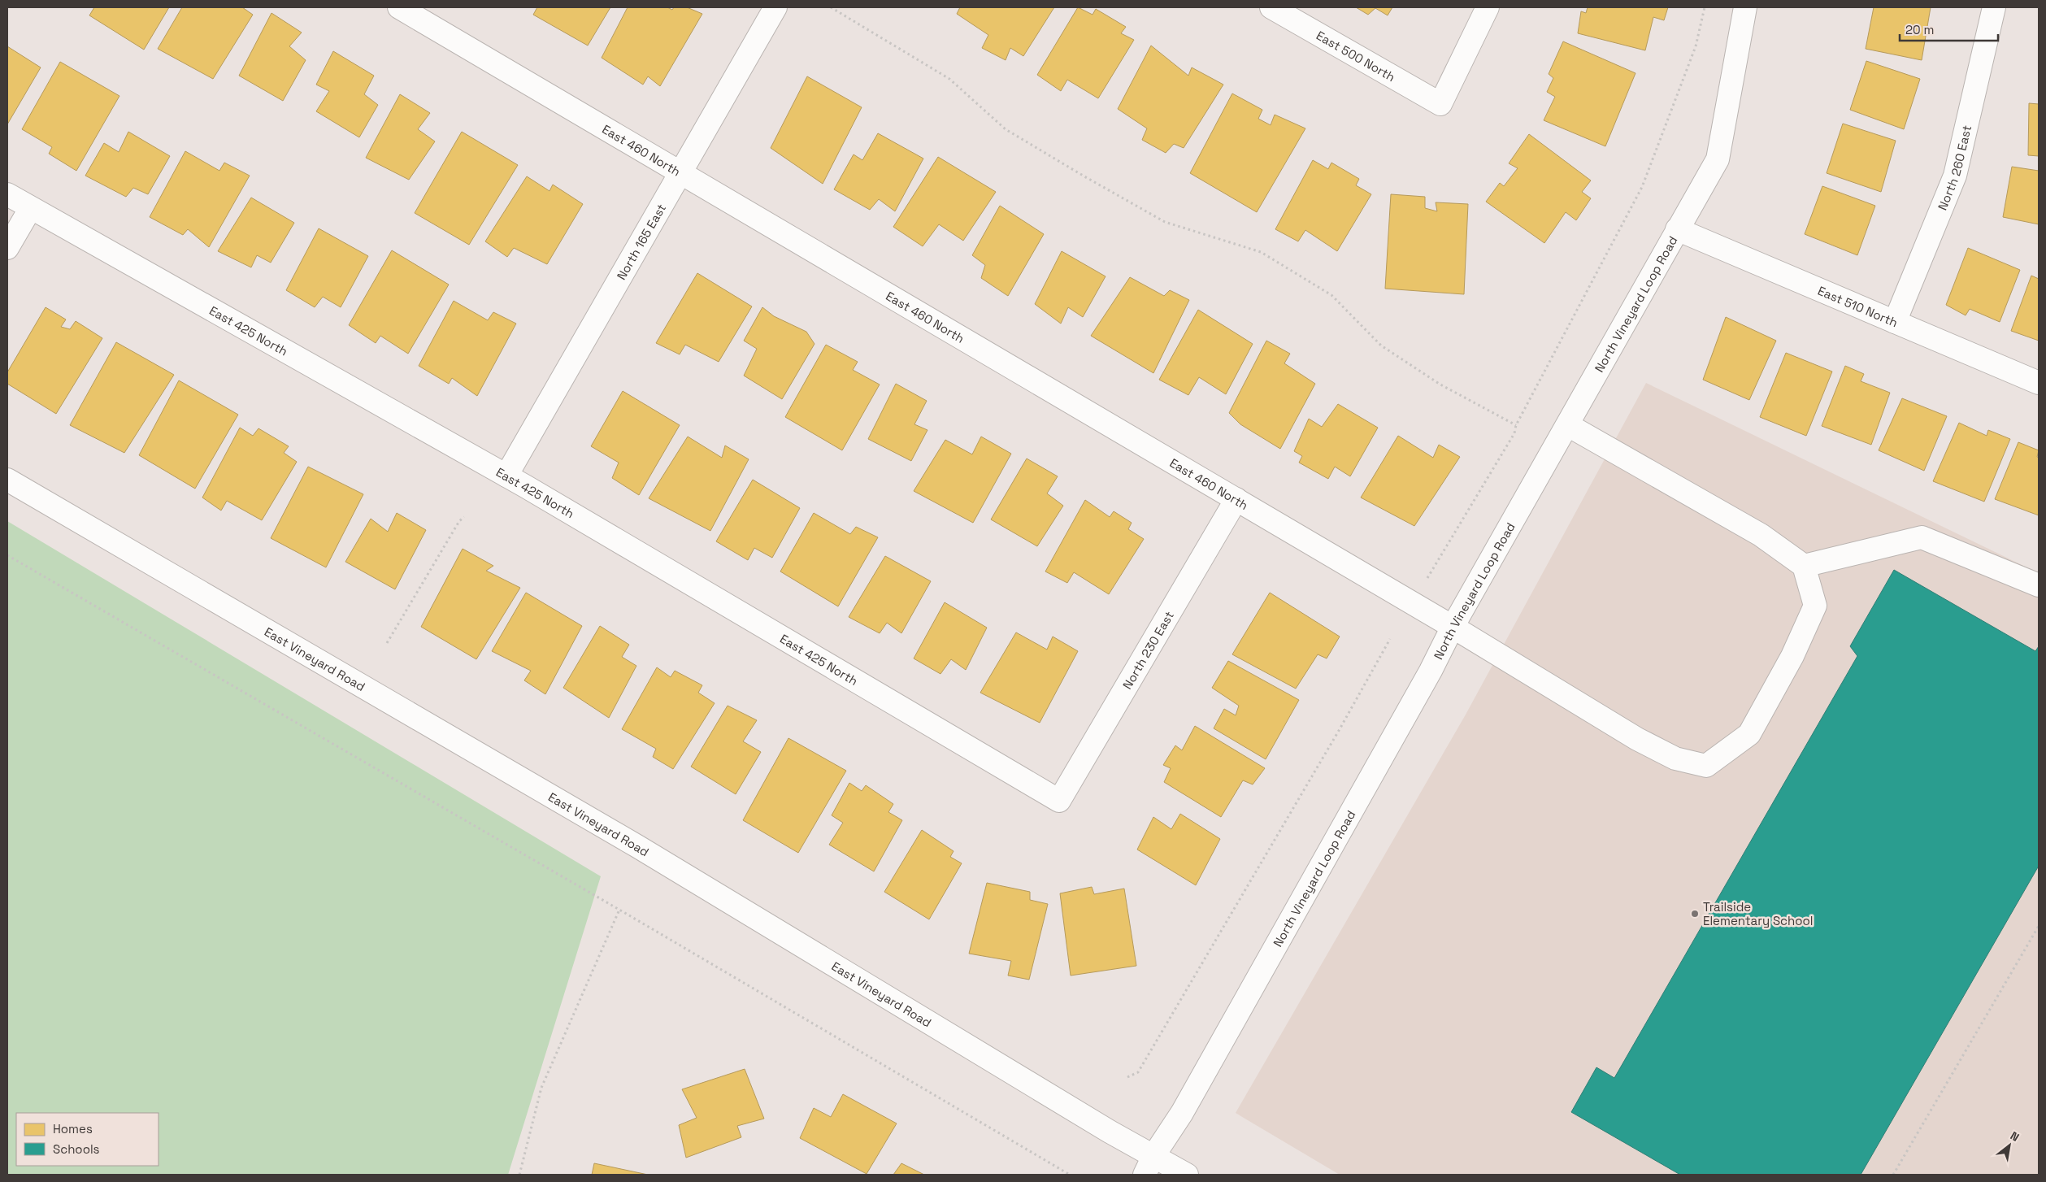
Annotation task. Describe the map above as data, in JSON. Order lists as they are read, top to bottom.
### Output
{
  "streets": {
    "street": [
      "East 500 North",
      "East 460 North",
      "North 260 East",
      "North 165 East",
      "North Vineyard Loop Road",
      "East 510 North",
      "East 425 North",
      "North 230 East",
      "East Vineyard Road"
    ]
  },
  "crossings": [
    ["East 460 North", "North 165 East"],
    ["East 460 North", "North Vineyard Loop Road"],
    ["East 460 North", "North 230 East"],
    ["North 260 East", "East 510 North"],
    ["North 165 East", "East 425 North"],
    ["North Vineyard Loop Road", "East 510 North"],
    ["North Vineyard Loop Road", "East Vineyard Road"],
    ["East 425 North", "North 230 East"]
  ],
  "places": ["Trailside Elementary School"],
  "legend": ["Homes", "Schools"],
  "scale_bar": "20 m",
  "north": "top right"
}
